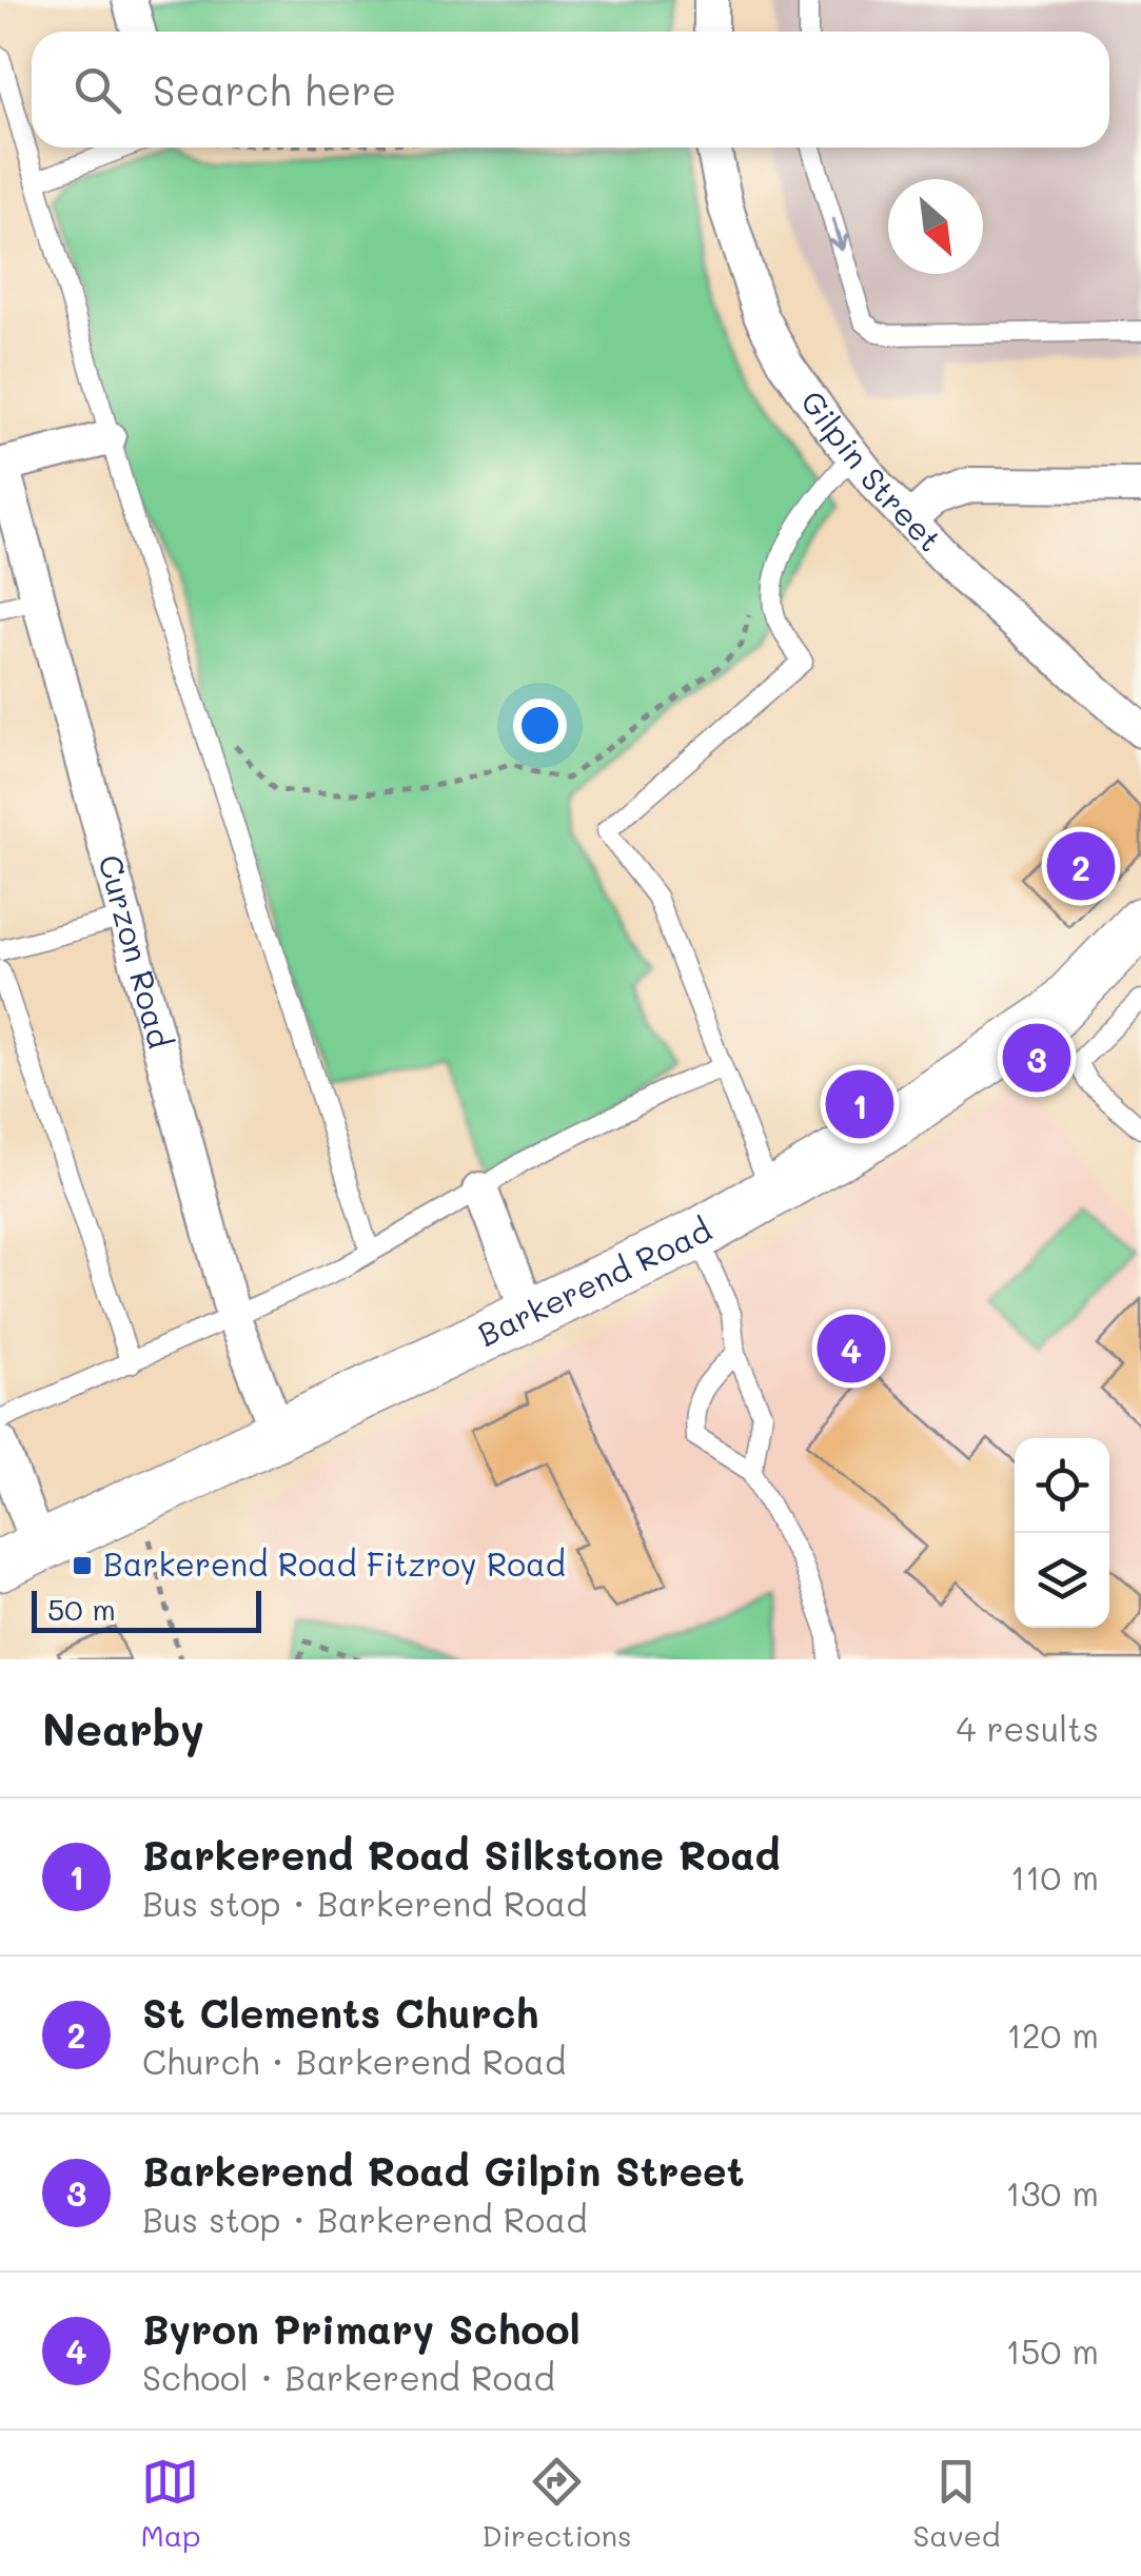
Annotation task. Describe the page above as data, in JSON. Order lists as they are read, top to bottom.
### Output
{
  "streets": {
    "main road": ["Barkerend Road"],
    "street": ["Gilpin Street", "Curzon Road"]
  },
  "crossings": [
    ["Curzon Road", "Barkerend Road"]
  ],
  "places": {
    "transit": ["Barkerend Road Fitzroy Road"]
  },
  "scale_bar": "50 m",
  "north": "bottom right",
  "page": {
    "search": "Search here",
    "pins": [
      "2",
      "3",
      "1",
      "4"
    ],
    "scale": "50 m",
    "heading": ["Nearby", "4 results"],
    "list": [
      {
        "mark": "1",
        "name": "Barkerend Road Silkstone Road",
        "note": "Bus stop · Barkerend Road",
        "value": "110 m"
      },
      {
        "mark": "2",
        "name": "St Clements Church",
        "note": "Church · Barkerend Road",
        "value": "120 m"
      },
      {
        "mark": "3",
        "name": "Barkerend Road Gilpin Street",
        "note": "Bus stop · Barkerend Road",
        "value": "130 m"
      },
      {
        "mark": "4",
        "name": "Byron Primary School",
        "note": "School · Barkerend Road",
        "value": "150 m"
      }
    ],
    "nav": ["Map", "Directions", "Saved"]
  }
}
